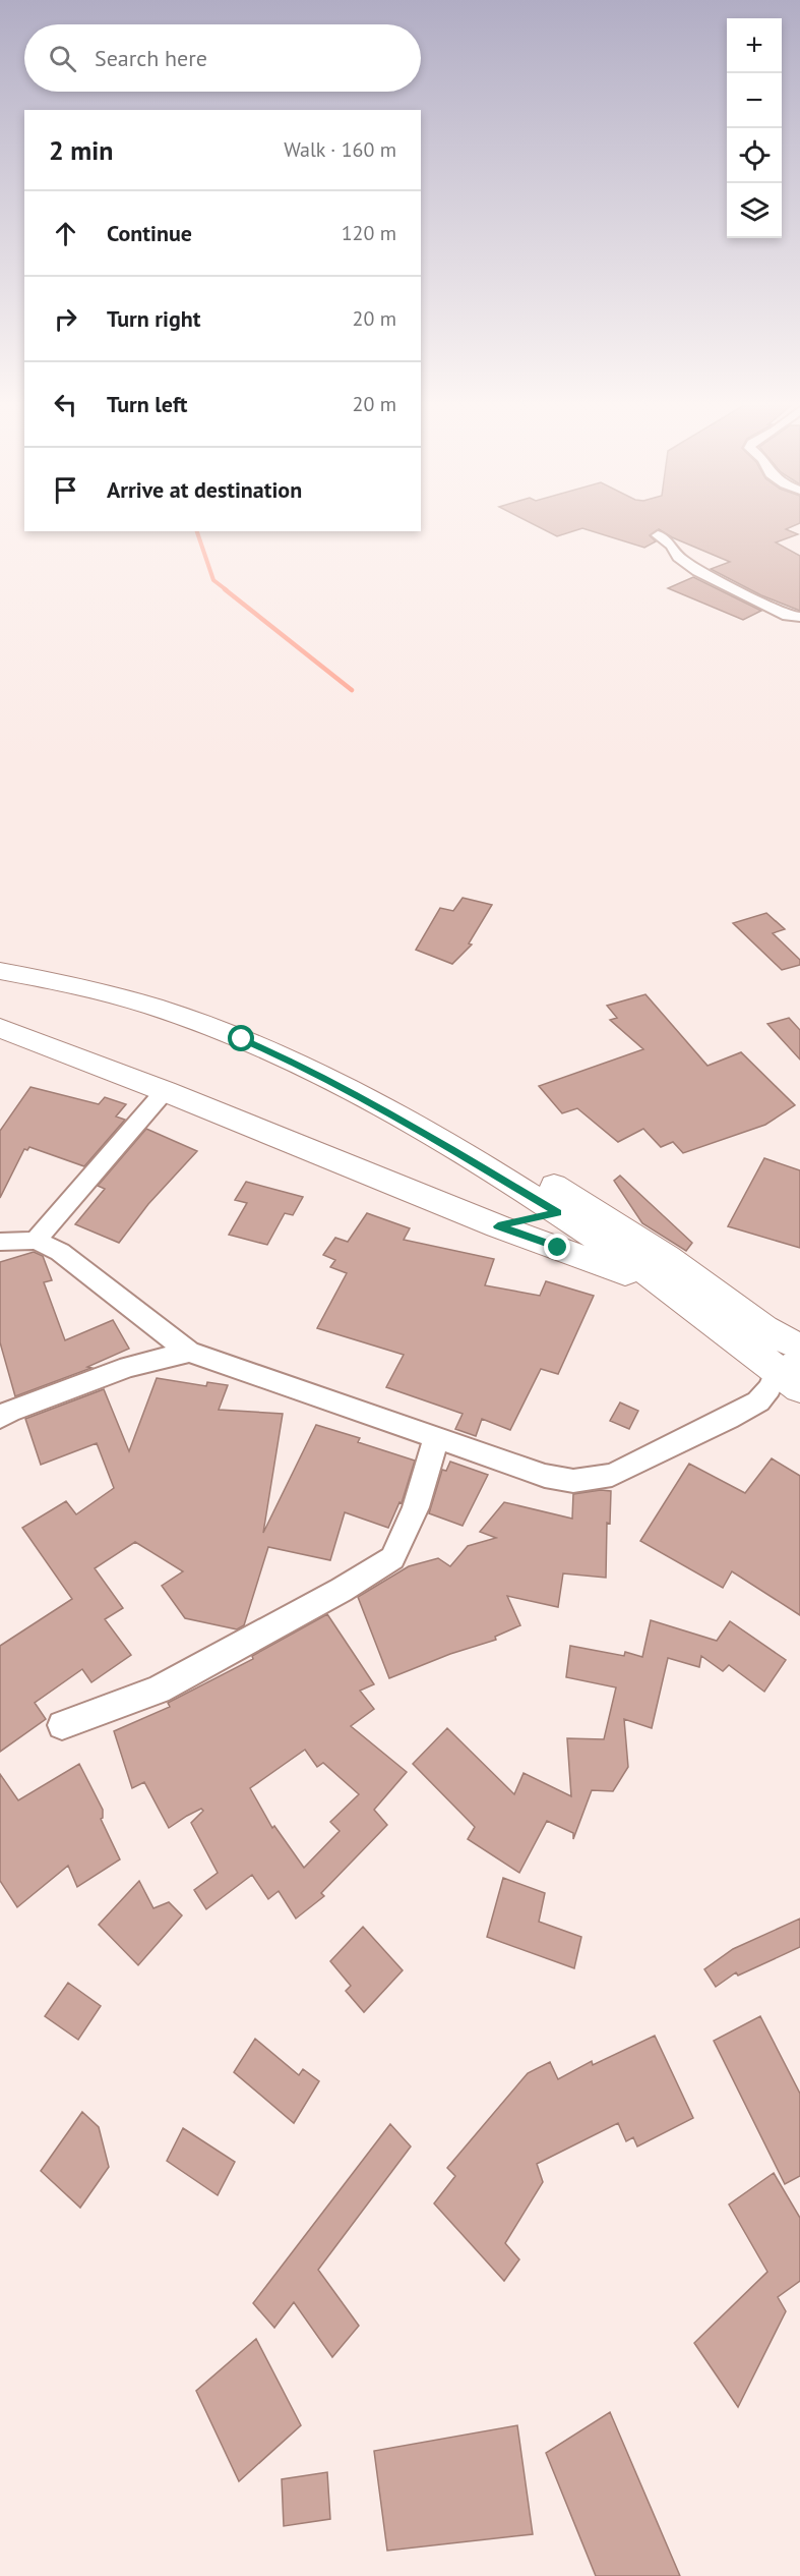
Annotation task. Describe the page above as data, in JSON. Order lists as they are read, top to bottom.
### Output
{
  "page": {
    "map_buttons": ["+", "−"],
    "search": "Search here",
    "heading": ["2 min", "Walk · 160 m"],
    "list": [
      ["Continue", "120 m"],
      ["Turn right", "20 m"],
      ["Turn left", "20 m"],
      "Arrive at destination"
    ]
  }
}
